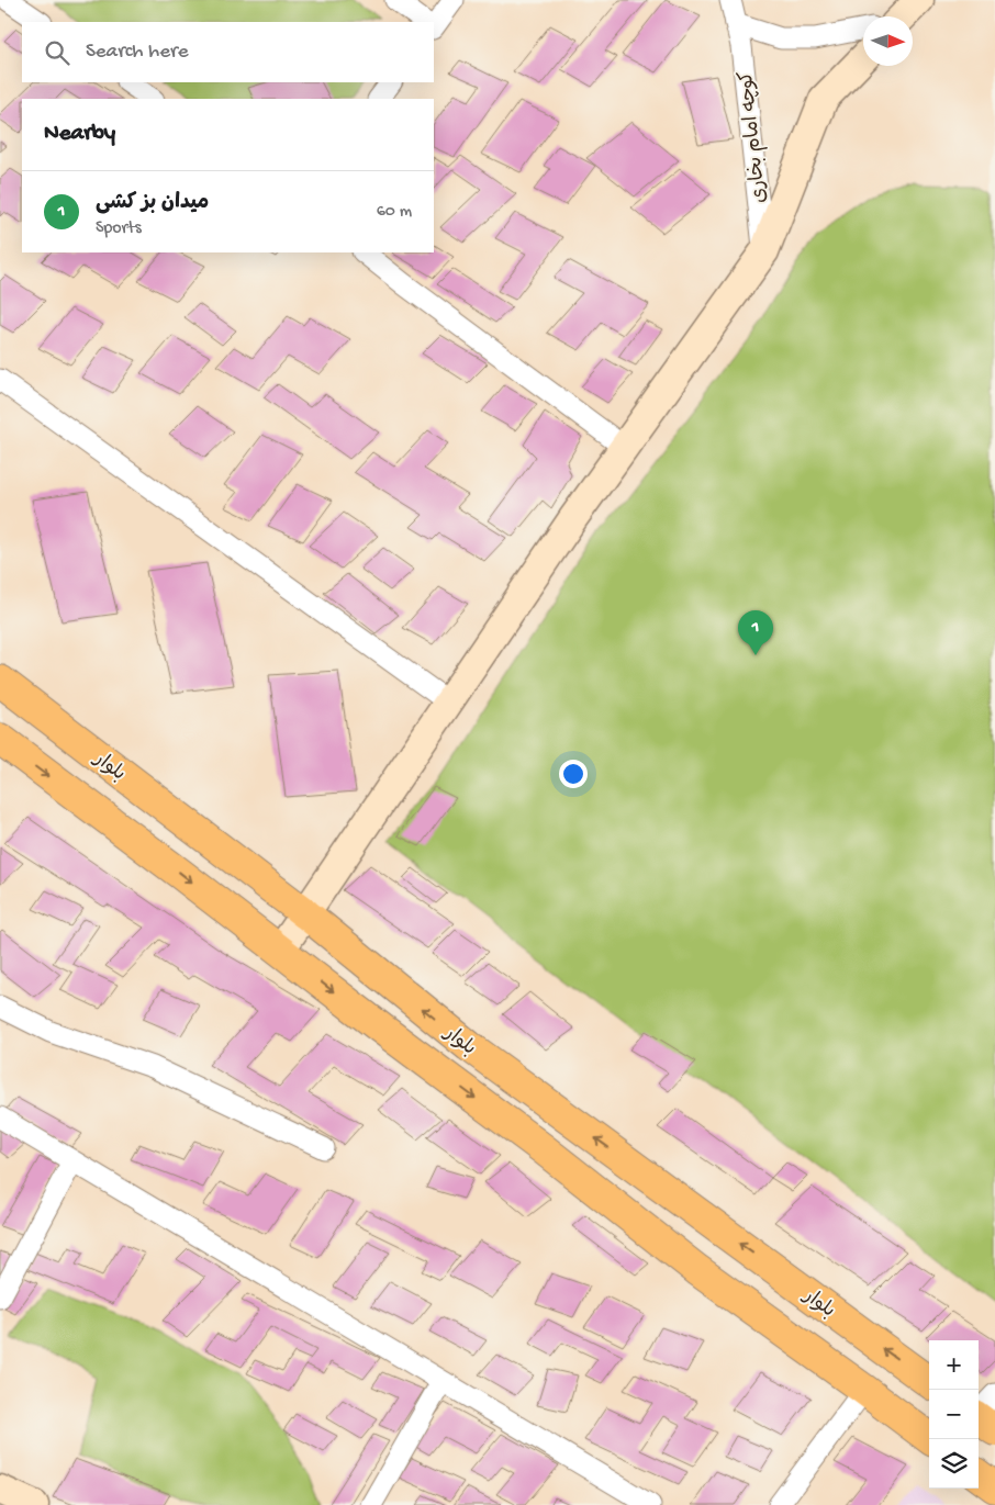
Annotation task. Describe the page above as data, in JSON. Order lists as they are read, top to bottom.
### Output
{
  "streets": {
    "main road": ["بلوار"],
    "street": ["کوچه امام بخاری"]
  },
  "north": "right",
  "page": {
    "search": "Search here",
    "heading": "Nearby",
    "list": [
      {
        "mark": "1",
        "name": "میدان بز کشی",
        "note": "Sports",
        "value": "60 m"
      }
    ],
    "pins": "1",
    "map_buttons": ["+", "−"]
  }
}
